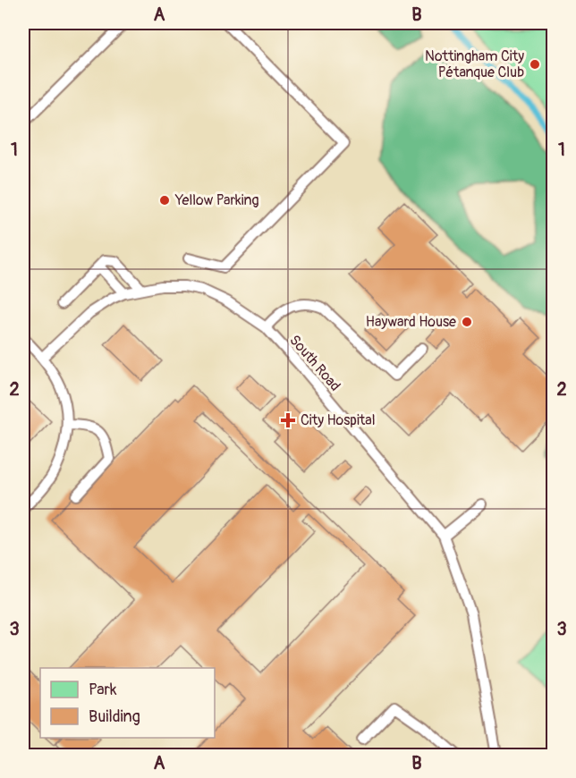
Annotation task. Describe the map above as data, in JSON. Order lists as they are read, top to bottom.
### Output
{
  "streets": {
    "lane": ["South Road"]
  },
  "places": {
    "other": ["Nottingham City Pétanque Club", "Yellow Parking", "Hayward House"],
    "health": ["City Hospital"]
  },
  "legend": ["Park", "Building"],
  "grid": {
    "columns": ["A", "B"],
    "rows": ["1", "2", "3"]
  }
}
